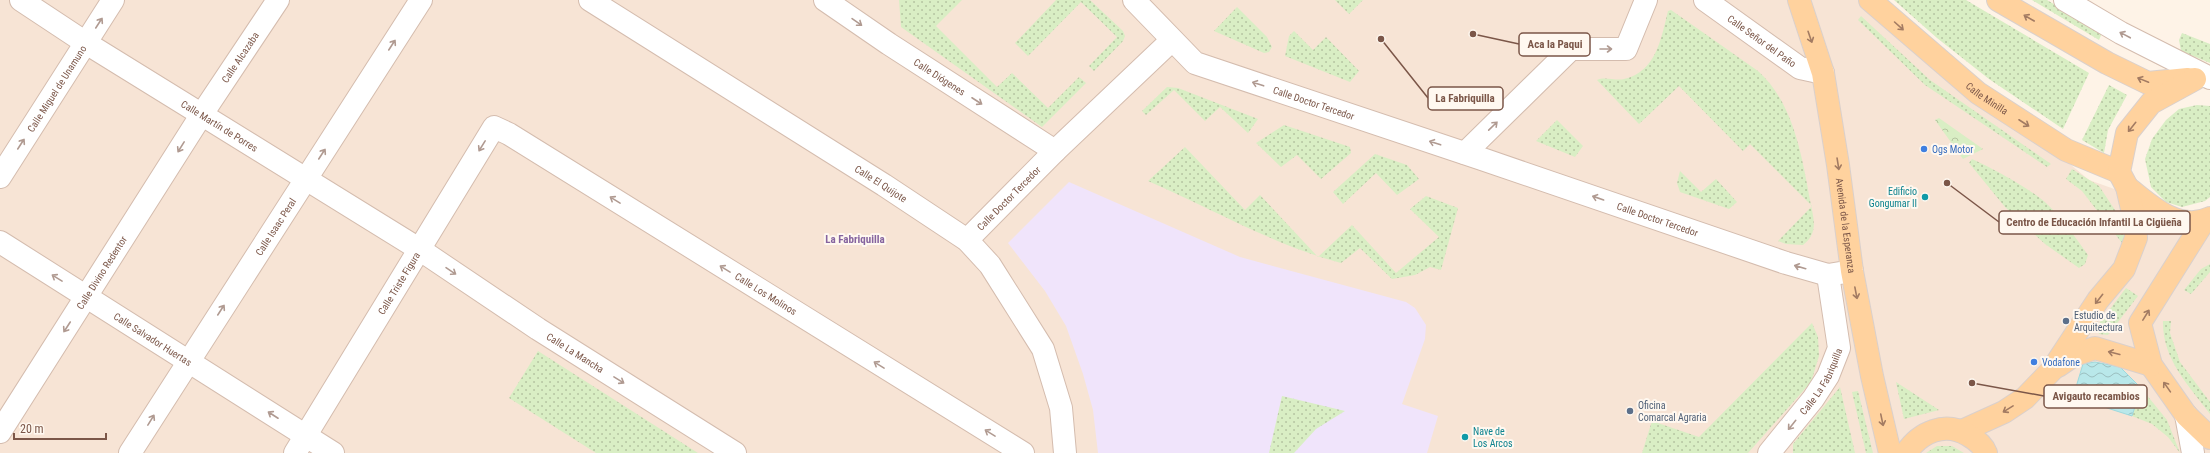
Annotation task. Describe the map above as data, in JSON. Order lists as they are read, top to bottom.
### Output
{
  "streets": {
    "main road": ["Calle Minilla", "Avenida de la Esperanza"],
    "street": [
      "Calle Señor del Paño",
      "Calle Alcazaba",
      "Calle Diógenes",
      "Calle Miguel de Unamuno",
      "Calle Doctor Tercedor",
      "Calle Martín de Porres",
      "Calle El Quijote",
      "Calle Isaac Peral",
      "Calle Divino Redentor",
      "Calle Triste Figura",
      "Calle Los Molinos",
      "Calle Salvador Huertas",
      "Calle La Mancha",
      "Calle La Fabriquilla"
    ]
  },
  "crossings": [
    ["Calle Señor del Paño", "Avenida de la Esperanza"],
    ["Calle Alcazaba", "Calle Martín de Porres"],
    ["Calle Alcazaba", "Calle Divino Redentor"],
    ["Calle Diógenes", "Calle Doctor Tercedor"],
    ["Calle Miguel de Unamuno", "Calle Martín de Porres"],
    ["Calle Doctor Tercedor", "Calle El Quijote"],
    ["Calle Doctor Tercedor", "Avenida de la Esperanza"],
    ["Calle Doctor Tercedor", "Calle La Fabriquilla"],
    ["Calle Martín de Porres", "Calle Isaac Peral"],
    ["Calle Martín de Porres", "Calle Divino Redentor"],
    ["Calle Martín de Porres", "Calle Triste Figura"],
    ["Calle Martín de Porres", "Calle La Mancha"],
    ["Calle Isaac Peral", "Calle Salvador Huertas"],
    ["Calle Divino Redentor", "Calle Salvador Huertas"],
    ["Calle Triste Figura", "Calle Los Molinos"],
    ["Calle Triste Figura", "Calle Salvador Huertas"],
    ["Calle Triste Figura", "Calle La Mancha"]
  ],
  "one_way": [
    "Calle Diógenes",
    "Calle Miguel de Unamuno",
    "Calle Doctor Tercedor",
    "Calle Isaac Peral",
    "Avenida de la Esperanza",
    "Calle Divino Redentor",
    "Calle Triste Figura",
    "Calle Los Molinos",
    "Calle Salvador Huertas",
    "Calle La Mancha",
    "Calle La Fabriquilla"
  ],
  "districts": ["La Fabriquilla"],
  "places": [
    "Aca la Paqui",
    "La Fabriquilla",
    "Ogs Motor",
    "Centro de Educación Infantil La Cigüeña",
    "Edificio Gongumar II",
    "Estudio de Arquitectura",
    "Vodafone",
    "Avigauto recambios",
    "Oficina Comarcal Agraria",
    "Nave de Los Arcos"
  ],
  "scale_bar": "20 m"
}
